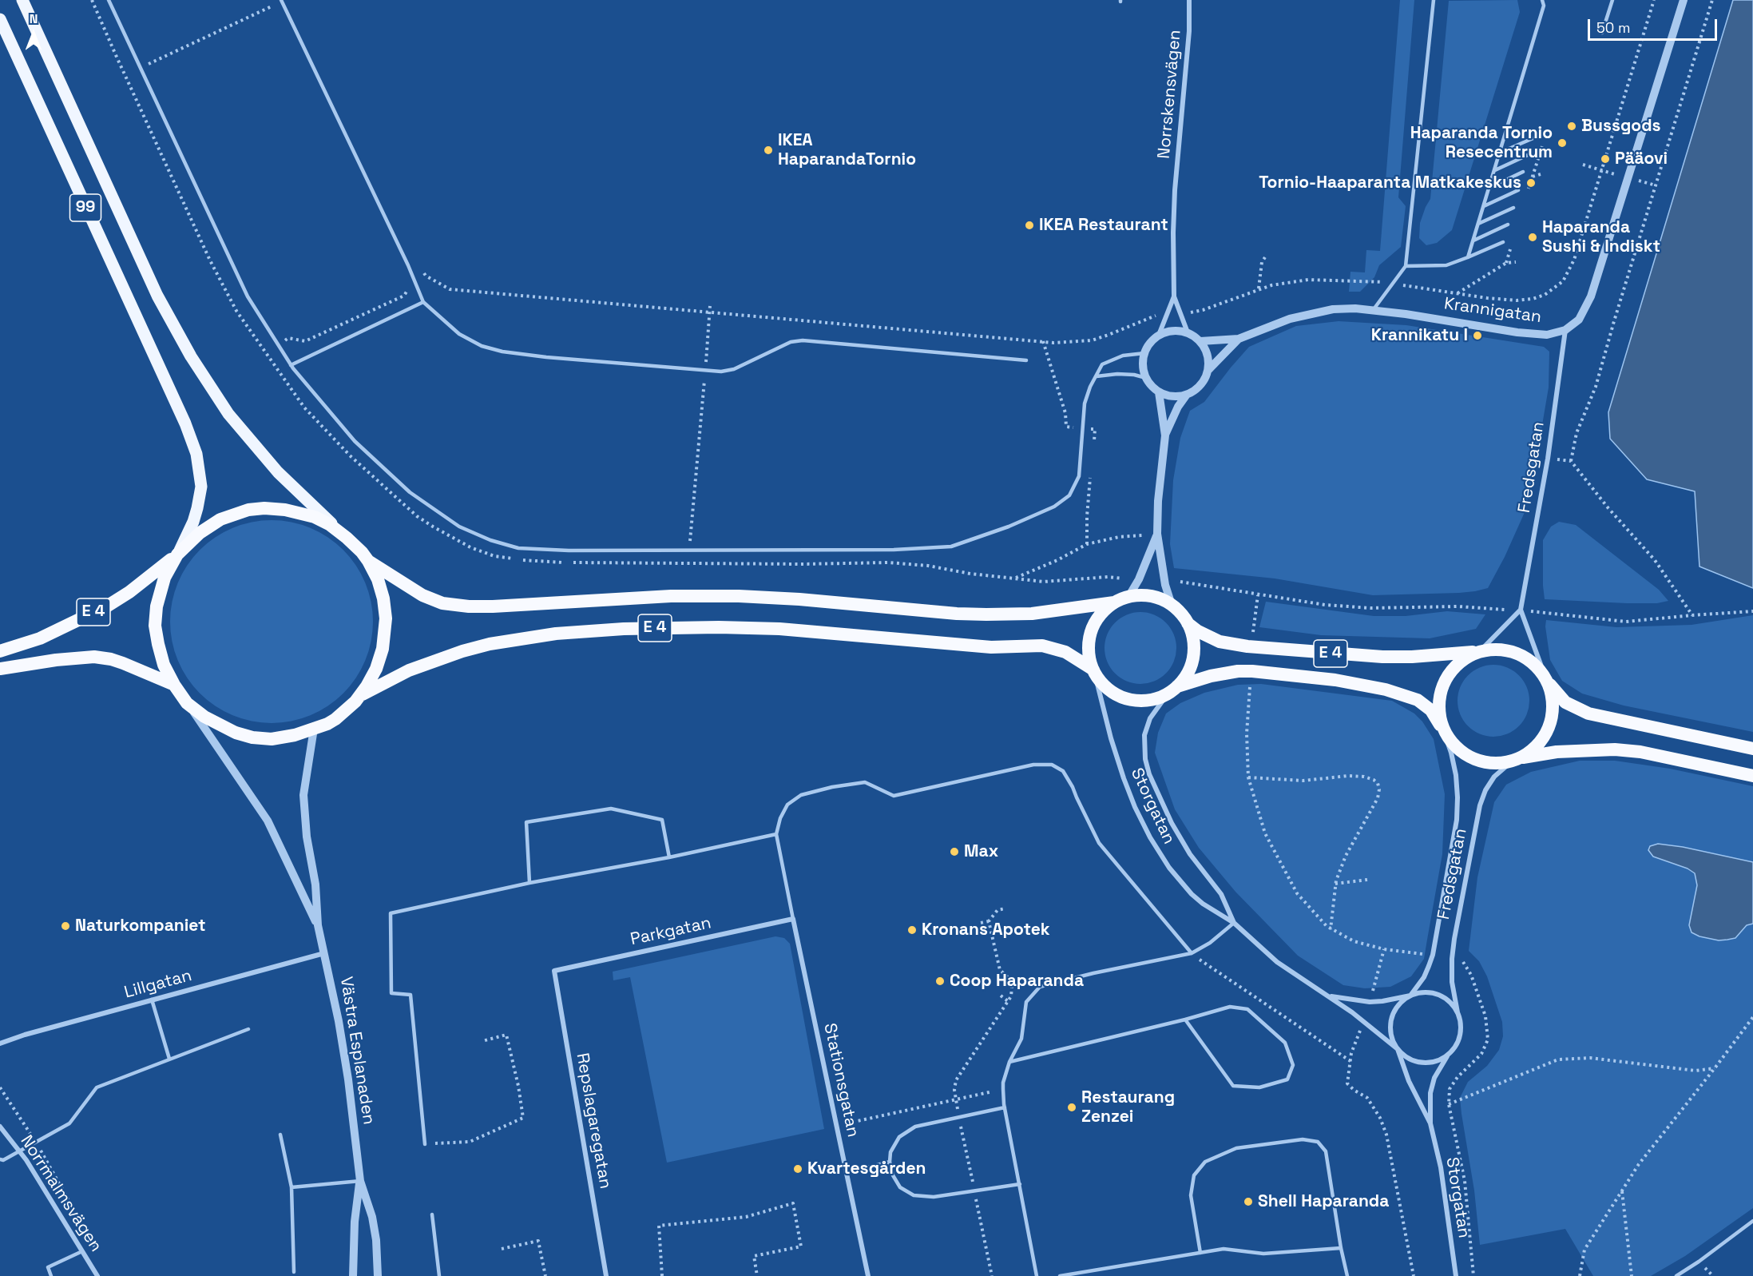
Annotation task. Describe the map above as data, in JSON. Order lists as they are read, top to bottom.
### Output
{
  "streets": {
    "highway": ["E 4"],
    "main road": ["99"],
    "street": [
      "Norrskensvägen",
      "Krannigatan",
      "Fredsgatan",
      "Storgatan",
      "Parkgatan",
      "Lillgatan",
      "Västra Esplanaden",
      "Stationsgatan",
      "Repslagaregatan",
      "Norrmalmsvägen"
    ]
  },
  "crossings": [
    ["99", "E 4"],
    ["Krannigatan", "Fredsgatan"],
    ["Fredsgatan", "E 4"],
    ["Fredsgatan", "Storgatan"],
    ["E 4", "Storgatan"],
    ["E 4", "Västra Esplanaden"],
    ["Parkgatan", "Stationsgatan"],
    ["Parkgatan", "Repslagaregatan"],
    ["Lillgatan", "Västra Esplanaden"]
  ],
  "places": [
    "Bussgods",
    "Haparanda Tornio Resecentrum",
    "IKEA HaparandaTornio",
    "Pääovi",
    "Tornio-Haaparanta Matkakeskus",
    "IKEA Restaurant",
    "Haparanda Sushi & Indiskt",
    "Krannikatu I",
    "Max",
    "Naturkompaniet",
    "Kronans Apotek",
    "Coop Haparanda",
    "Restaurang Zenzei",
    "Kvartesgården",
    "Shell Haparanda"
  ],
  "scale_bar": "50 m",
  "north": "top"
}
